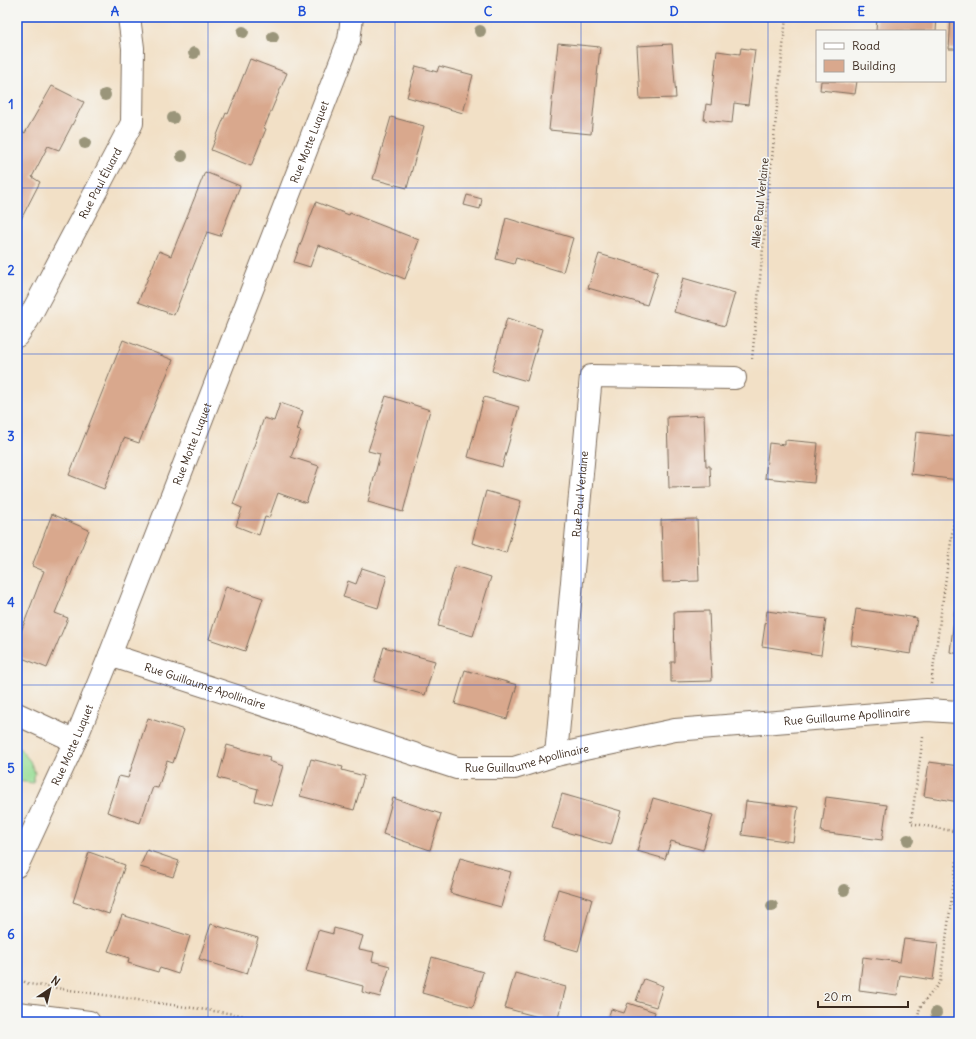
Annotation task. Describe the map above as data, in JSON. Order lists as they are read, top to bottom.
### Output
{
  "streets": {
    "street": [
      "Rue Motte Luquet",
      "Rue Paul Éluard",
      "Rue Paul Verlaine",
      "Rue Guillaume Apollinaire"
    ],
    "path": ["Allée Paul Verlaine"]
  },
  "crossings": [
    ["Rue Motte Luquet", "Rue Guillaume Apollinaire"],
    ["Allée Paul Verlaine", "Rue Paul Verlaine"],
    ["Rue Paul Verlaine", "Rue Guillaume Apollinaire"]
  ],
  "legend": ["Road", "Building"],
  "scale_bar": "20 m",
  "north": "top right",
  "grid": {
    "columns": [
      "A",
      "B",
      "C",
      "D",
      "E"
    ],
    "rows": [
      "1",
      "2",
      "3",
      "4",
      "5",
      "6"
    ]
  }
}
